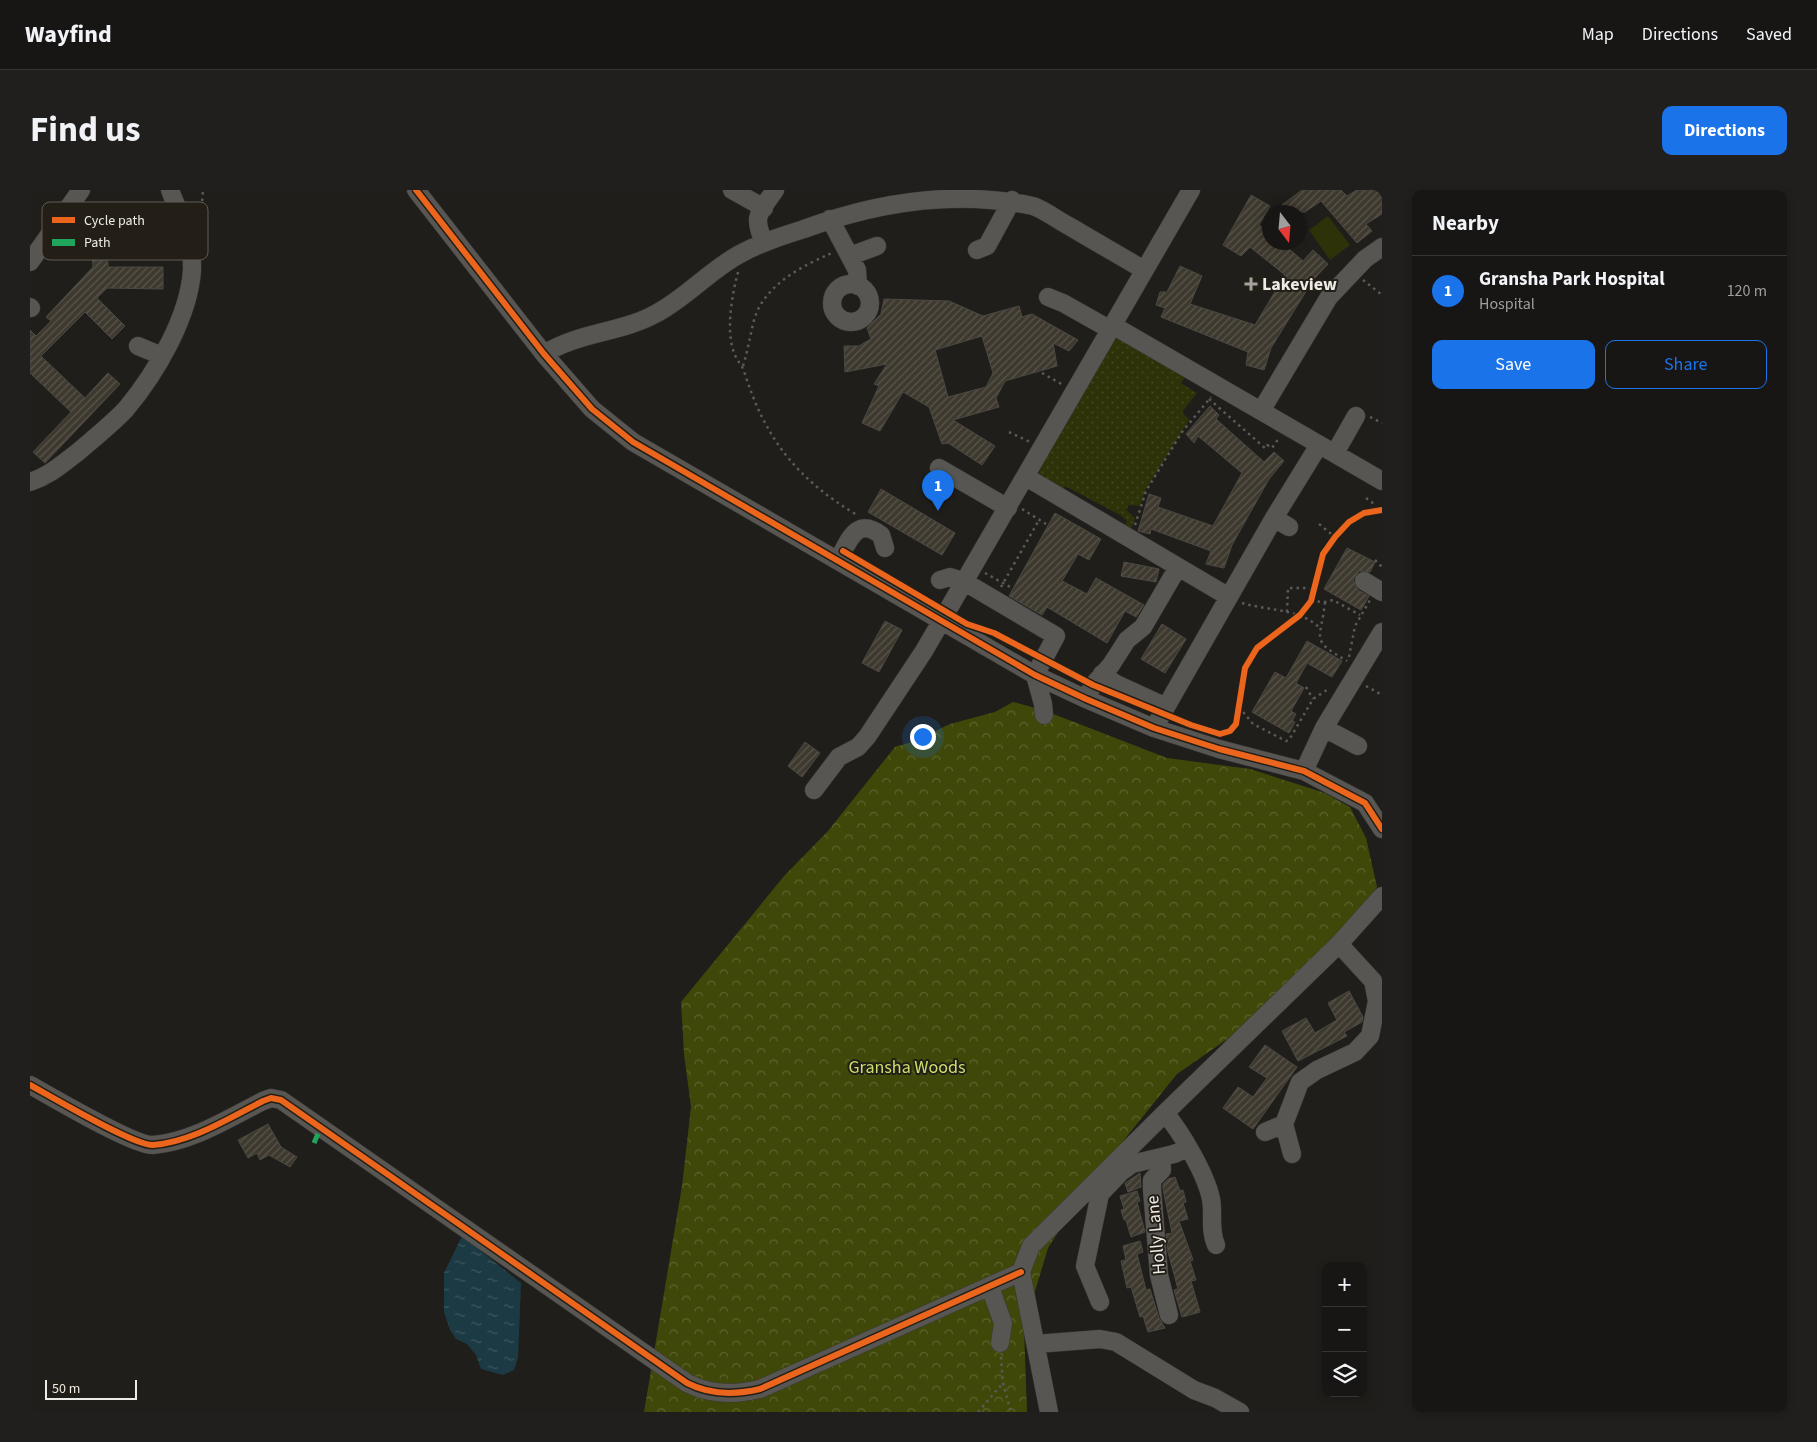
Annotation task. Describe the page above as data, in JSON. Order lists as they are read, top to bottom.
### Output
{
  "streets": {
    "street": ["Holly Lane"]
  },
  "parks": ["Gransha Woods"],
  "places": {
    "health": ["Lakeview"]
  },
  "legend": ["Cycle path", "Path"],
  "scale_bar": "50 m",
  "north": "bottom",
  "page": {
    "header": "Wayfind",
    "nav": ["Map", "Directions", "Saved"],
    "title": "Find us",
    "buttons": [
      "Directions",
      ["Save", "Share"]
    ],
    "heading": "Nearby",
    "list": [
      {
        "mark": "1",
        "name": "Gransha Park Hospital",
        "note": "Hospital",
        "value": "120 m"
      }
    ],
    "pins": "1",
    "map_buttons": ["+", "−"],
    "scale": "50 m"
  }
}
